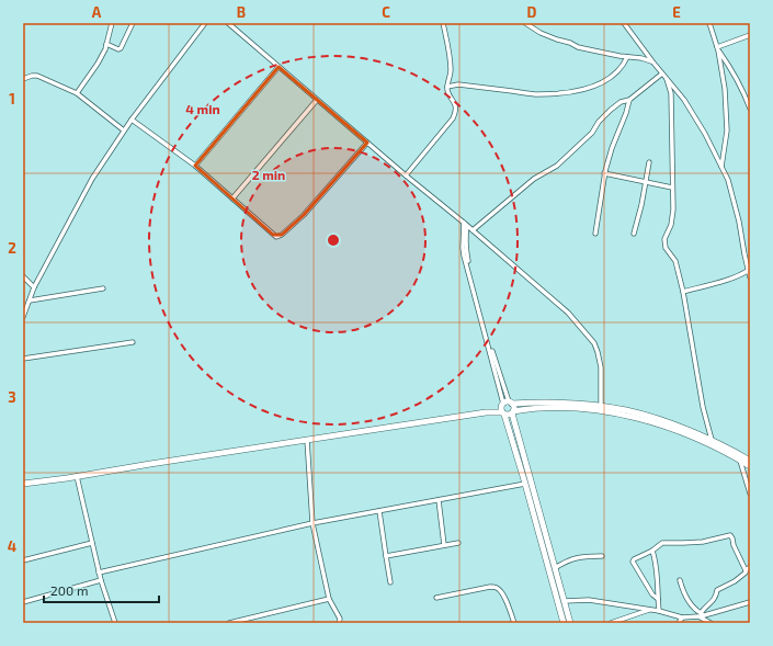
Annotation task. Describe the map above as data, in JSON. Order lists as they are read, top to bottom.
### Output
{
  "scale_bar": "200 m",
  "grid": {
    "columns": [
      "A",
      "B",
      "C",
      "D",
      "E"
    ],
    "rows": [
      "1",
      "2",
      "3",
      "4"
    ]
  },
  "rings": ["4 min", "2 min"]
}
